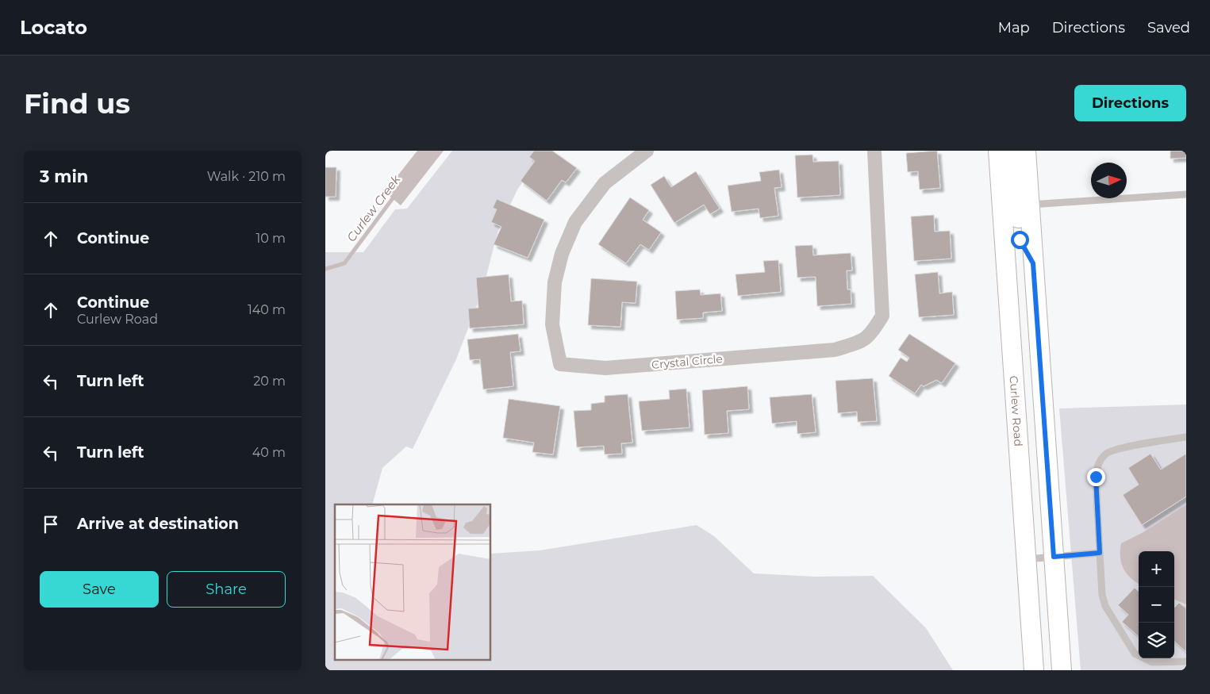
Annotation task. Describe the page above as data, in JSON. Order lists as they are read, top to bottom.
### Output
{
  "streets": {
    "main road": ["Curlew Road"],
    "street": ["Crystal Circle"]
  },
  "water": ["Curlew Creek"],
  "north": "right",
  "page": {
    "header": "Locato",
    "nav": ["Map", "Directions", "Saved"],
    "buttons": [
      "Directions",
      ["Save", "Share"]
    ],
    "title": "Find us",
    "heading": ["3 min", "Walk · 210 m"],
    "list": [
      ["Continue", "10 m"],
      ["Continue", "Curlew Road", "140 m"],
      ["Turn left", "20 m"],
      ["Turn left", "40 m"],
      "Arrive at destination"
    ],
    "map_buttons": ["+", "−"]
  }
}
